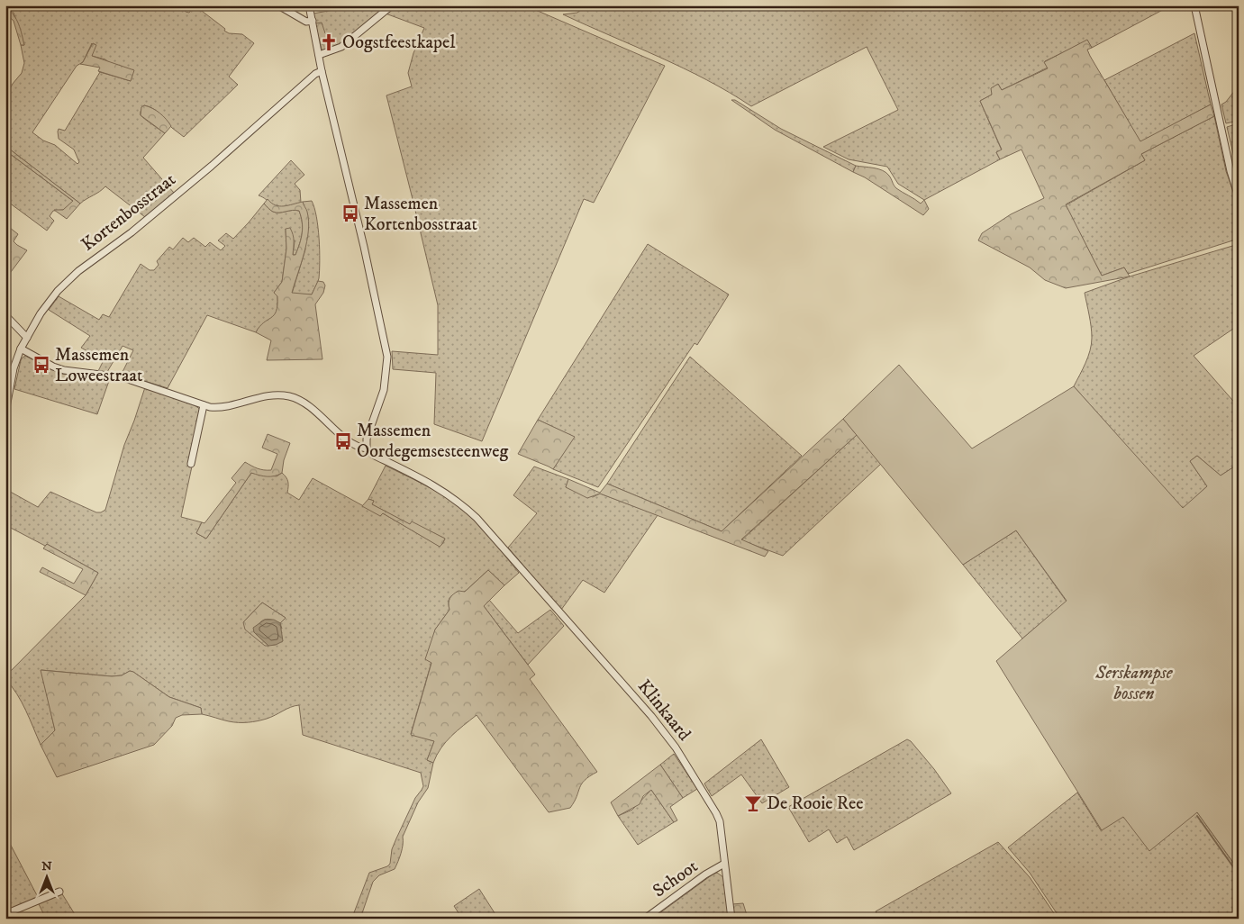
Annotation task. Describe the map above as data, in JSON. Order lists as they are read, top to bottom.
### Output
{
  "streets": {
    "street": ["Kortenbosstraat", "Klinkaard", "Schoot"]
  },
  "crossings": [
    ["Kortenbosstraat", "Klinkaard"],
    ["Klinkaard", "Schoot"]
  ],
  "parks": ["Serskampse bossen"],
  "places": {
    "church": ["Oogstfeestkapel"],
    "bus stop": ["Massemen Kortenbosstraat", "Massemen Loweestraat", "Massemen Oordegemsesteenweg"],
    "bar": ["De Rooie Ree"]
  },
  "north": "top"
}
